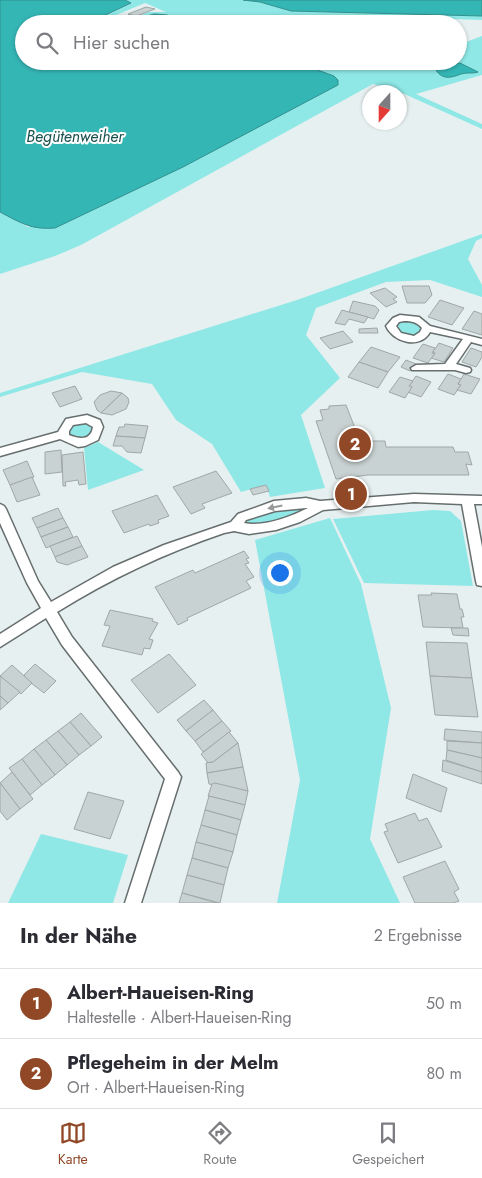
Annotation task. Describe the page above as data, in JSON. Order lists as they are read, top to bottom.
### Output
{
  "water": ["Begütenweiher"],
  "north": "bottom",
  "page": {
    "search": "Hier suchen",
    "pins": ["2", "1"],
    "heading": ["In der Nähe", "2 Ergebnisse"],
    "list": [
      {
        "mark": "1",
        "name": "Albert-Haueisen-Ring",
        "note": "Haltestelle · Albert-Haueisen-Ring",
        "value": "50 m"
      },
      {
        "mark": "2",
        "name": "Pflegeheim in der Melm",
        "note": "Ort · Albert-Haueisen-Ring",
        "value": "80 m"
      }
    ],
    "nav": ["Karte", "Route", "Gespeichert"]
  }
}
